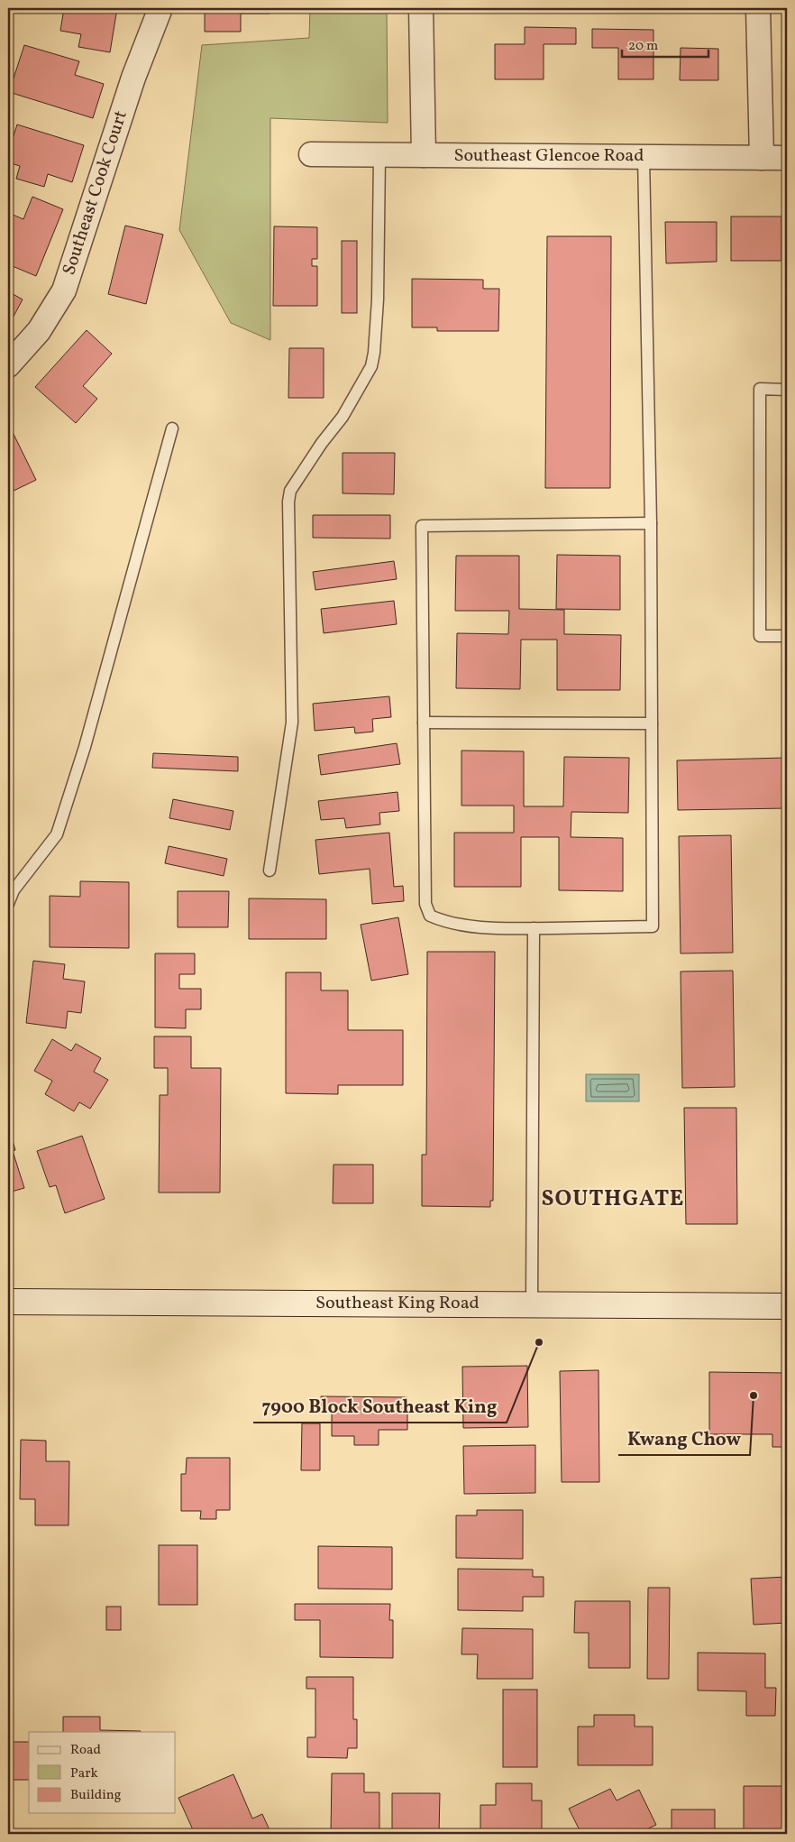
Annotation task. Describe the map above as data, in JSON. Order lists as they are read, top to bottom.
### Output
{
  "streets": {
    "main road": ["Southeast King Road"],
    "street": ["Southeast Glencoe Road", "Southeast Cook Court"]
  },
  "districts": ["SOUTHGATE"],
  "places": ["7900 Block Southeast King", "Kwang Chow"],
  "legend": ["Road", "Park", "Building"],
  "scale_bar": "20 m"
}
